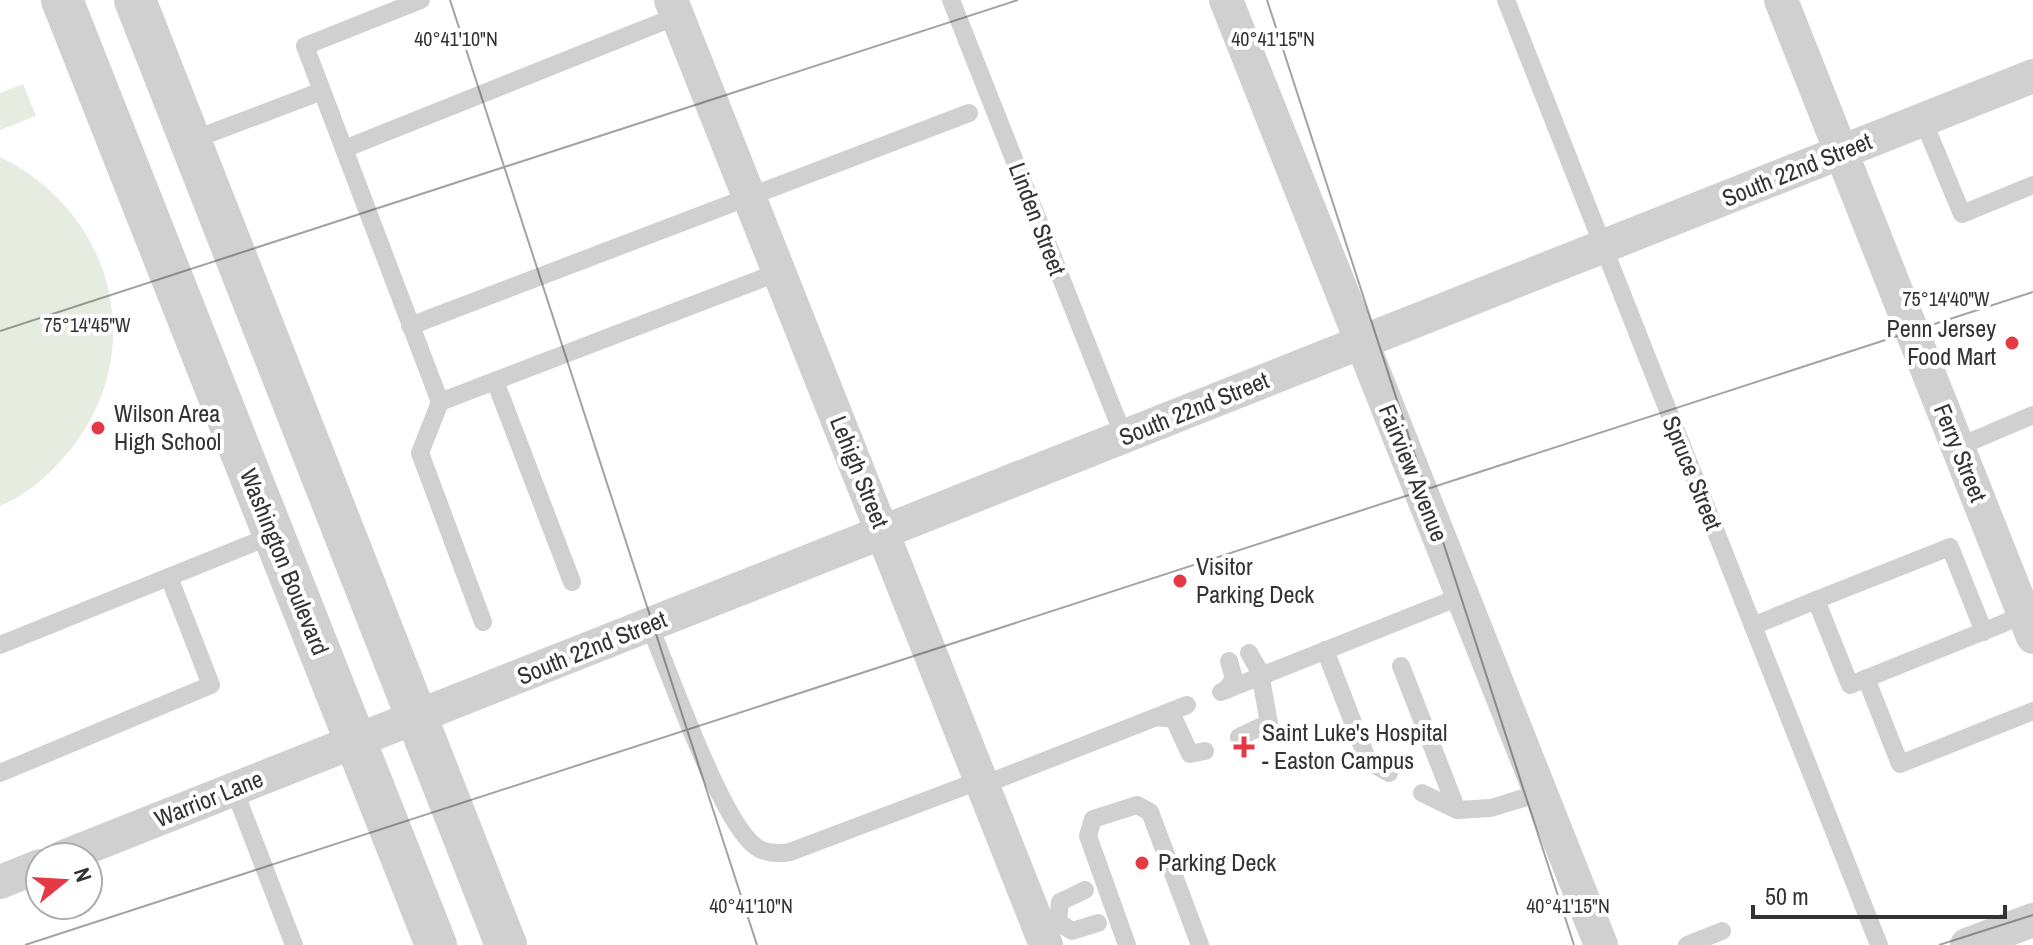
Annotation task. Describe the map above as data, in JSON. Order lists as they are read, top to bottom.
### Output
{
  "streets": {
    "street": [
      "South 22nd Street",
      "Ferry Street",
      "Lehigh Street",
      "Fairview Avenue",
      "Washington Boulevard",
      "Warrior Lane"
    ],
    "lane": ["Linden Street", "Spruce Street"]
  },
  "crossings": [
    ["South 22nd Street", "Linden Street"],
    ["South 22nd Street", "Ferry Street"],
    ["South 22nd Street", "Lehigh Street"],
    ["South 22nd Street", "Fairview Avenue"],
    ["South 22nd Street", "Spruce Street"],
    ["South 22nd Street", "Washington Boulevard"],
    ["South 22nd Street", "Warrior Lane"],
    ["Washington Boulevard", "Warrior Lane"]
  ],
  "places": {
    "other": [
      "Penn Jersey Food Mart",
      "Wilson Area High School",
      "Visitor Parking Deck",
      "Parking Deck"
    ],
    "health": ["Saint Luke's Hospital - Easton Campus"]
  },
  "scale_bar": "50 m",
  "north": "right",
  "coordinates": [
    "40°41'10\"N",
    "40°41'15\"N",
    "75°14'40\"W",
    "75°14'45\"W"
  ]
}
